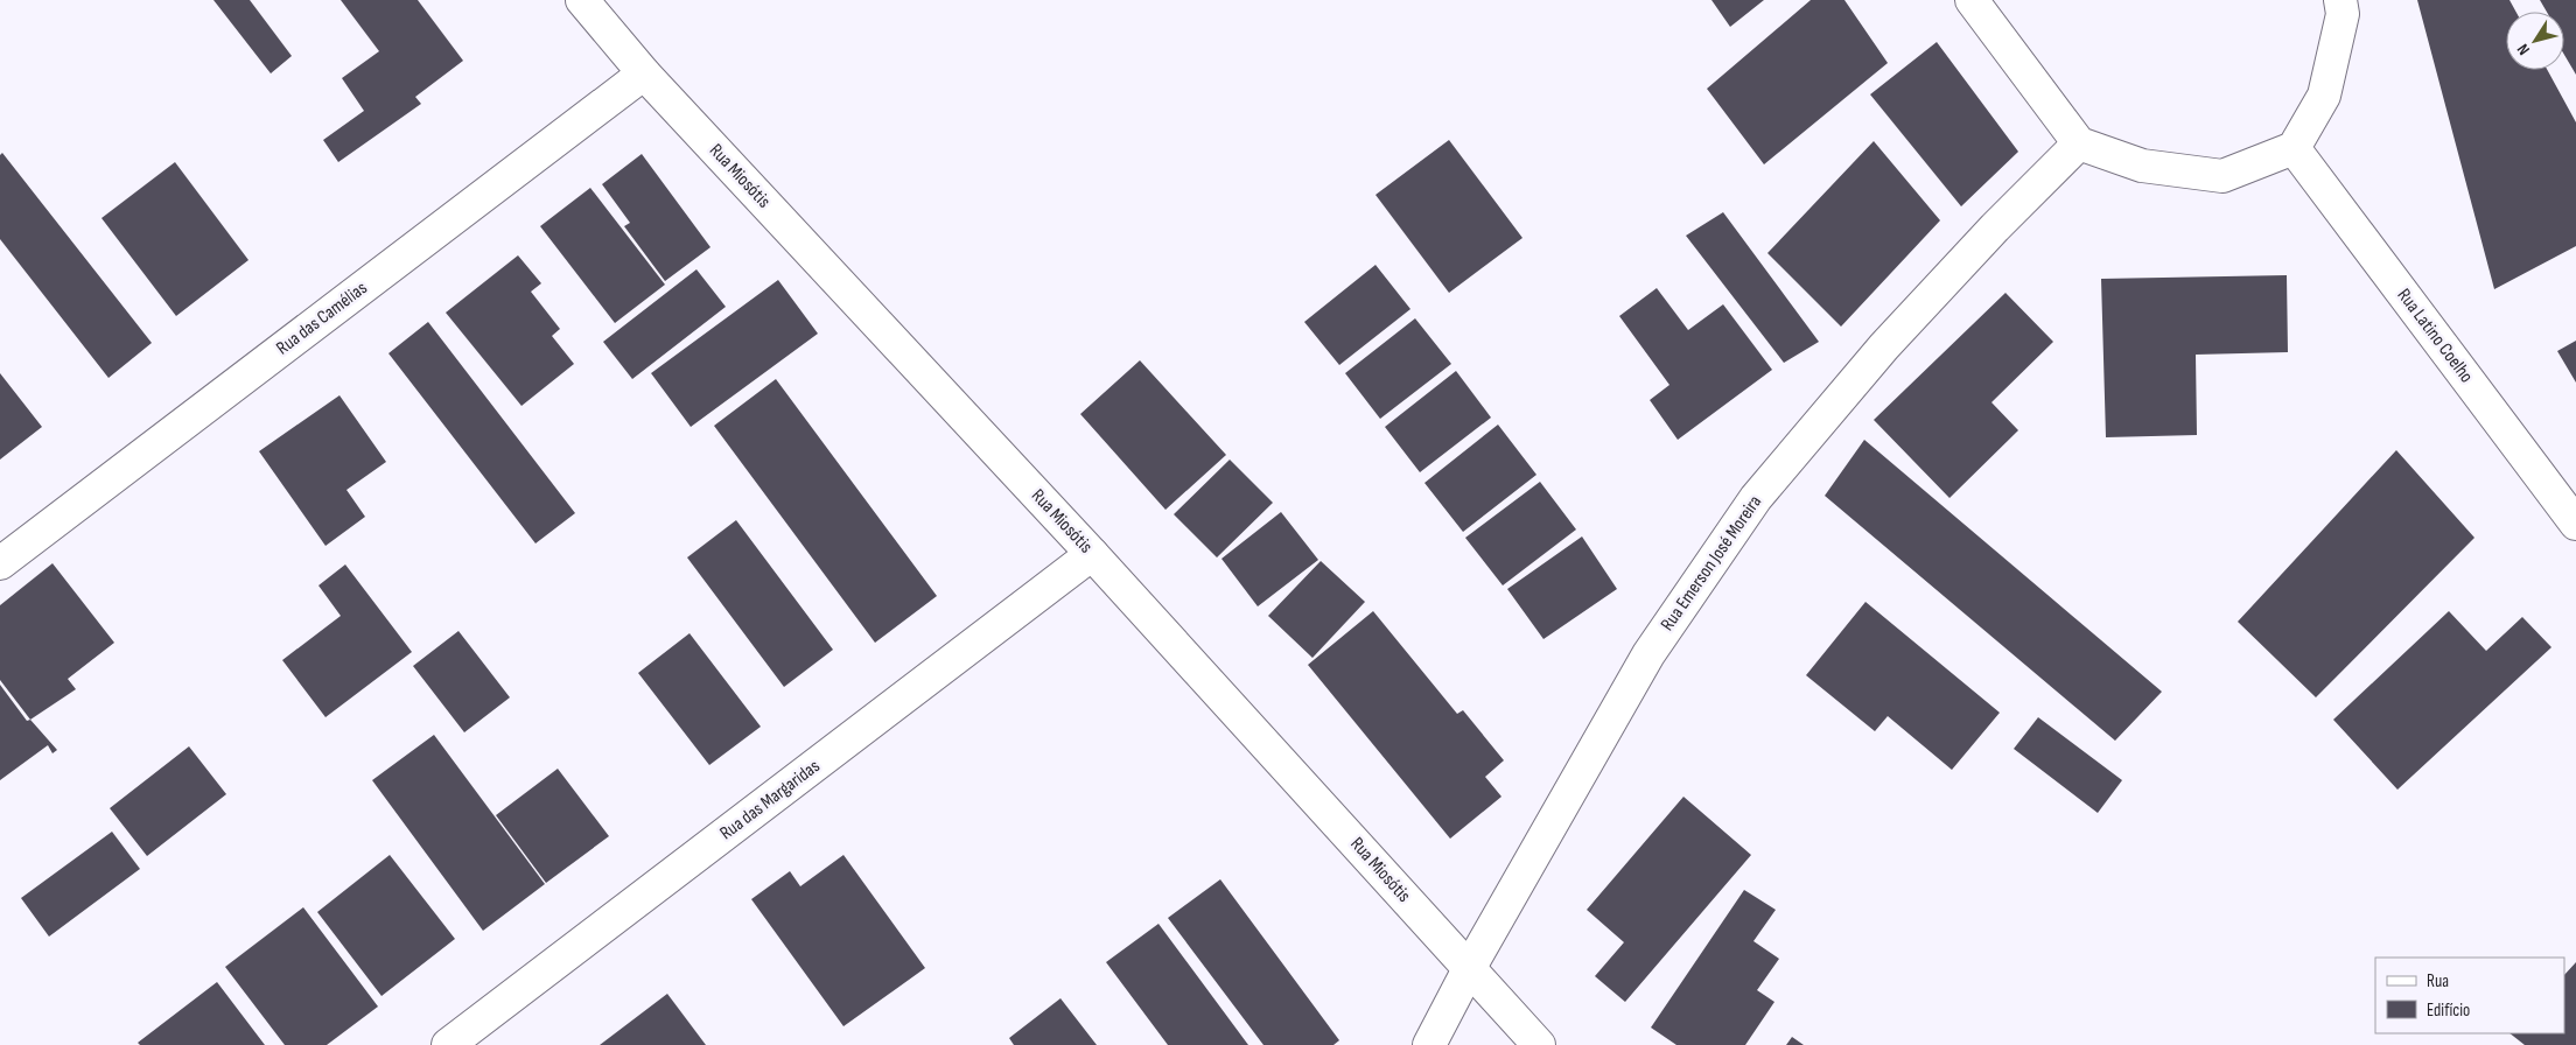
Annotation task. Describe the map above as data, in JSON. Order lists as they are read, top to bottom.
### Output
{
  "streets": {
    "street": [
      "Rua Miosótis",
      "Rua das Camélias",
      "Rua Latino Coelho",
      "Rua Emerson José Moreira",
      "Rua das Margaridas"
    ]
  },
  "crossings": [
    ["Rua Miosótis", "Rua das Camélias"],
    ["Rua Miosótis", "Rua Emerson José Moreira"],
    ["Rua Miosótis", "Rua das Margaridas"]
  ],
  "legend": ["Rua", "Edifício"],
  "north": "bottom left"
}
